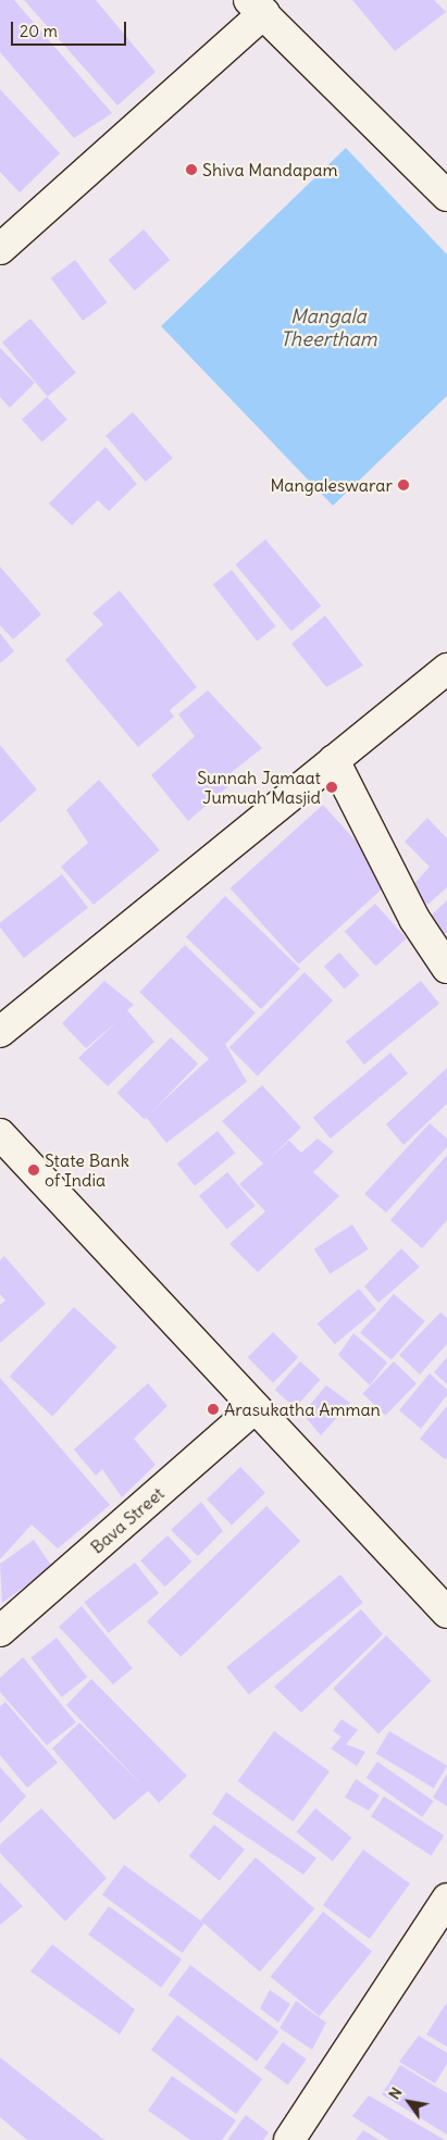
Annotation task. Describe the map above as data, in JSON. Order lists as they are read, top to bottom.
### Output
{
  "streets": {
    "main road": ["Bava Street"]
  },
  "water": ["Mangala Theertham"],
  "places": [
    "Shiva Mandapam",
    "Mangaleswarar",
    "Sunnah Jamaat Jumuah Masjid",
    "State Bank of India",
    "Arasukatha Amman"
  ],
  "scale_bar": "20 m",
  "north": "top left"
}
